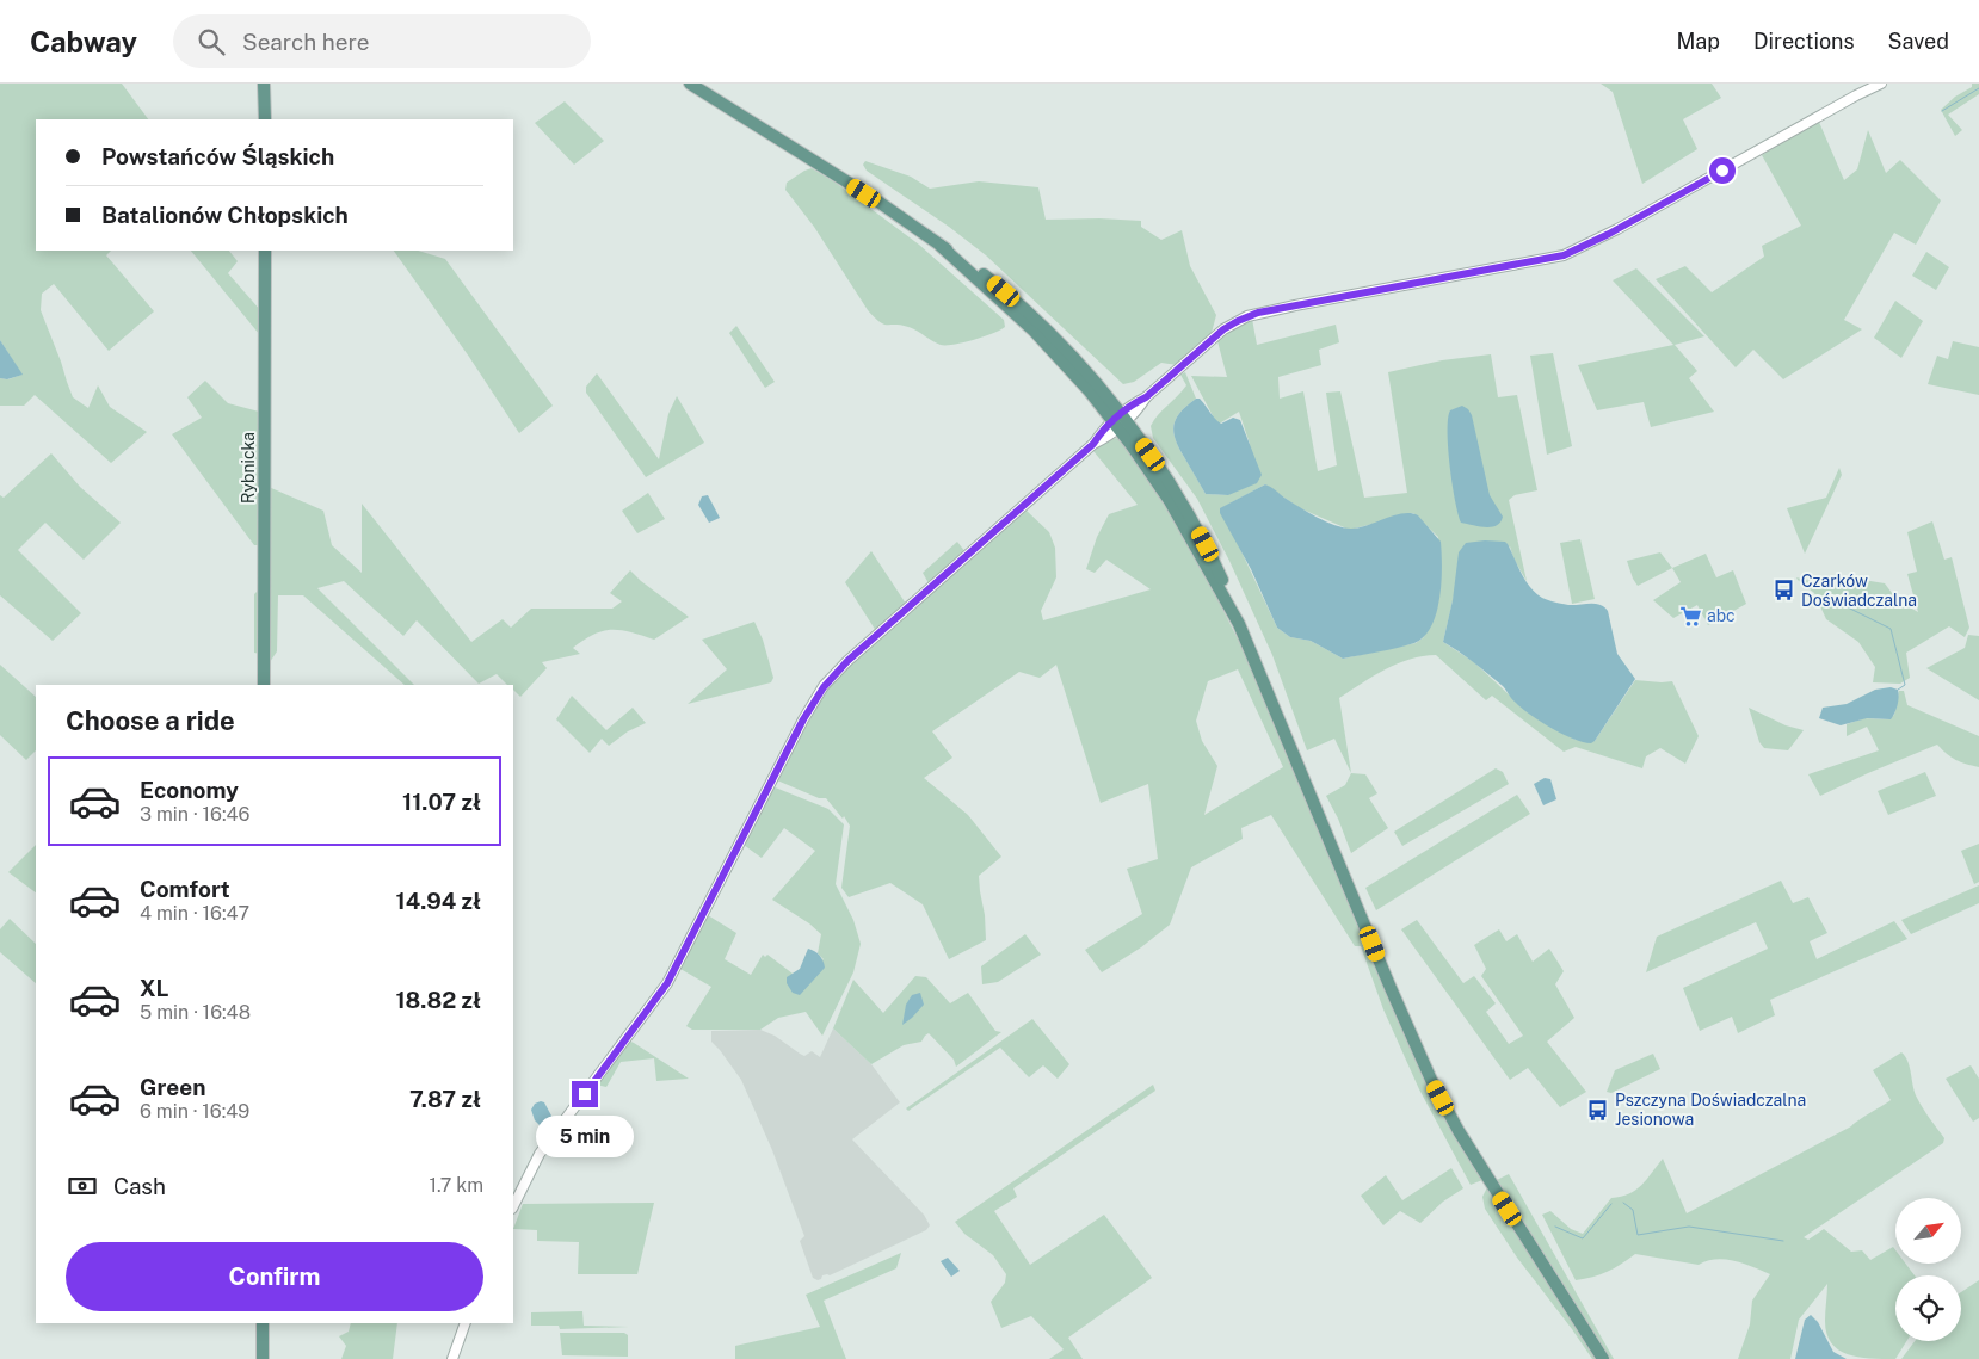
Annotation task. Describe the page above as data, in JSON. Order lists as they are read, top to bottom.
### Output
{
  "streets": {
    "main road": ["Rybnicka"]
  },
  "places": {
    "bus stop": ["Czarków Doświadczalna", "Pszczyna Doświadczalna Jesionowa"],
    "supermarket": ["abc"]
  },
  "north": "top right",
  "page": {
    "header": "Cabway",
    "search": "Search here",
    "nav": ["Map", "Directions", "Saved"],
    "banner": ["Powstańców Śląskich", "Batalionów Chłopskich"],
    "heading": "Choose a ride",
    "list": [
      {
        "name": "Economy",
        "note": "3 min · 16:46",
        "value": "11.07 zł"
      },
      {
        "name": "Comfort",
        "note": "4 min · 16:47",
        "value": "14.94 zł"
      },
      {
        "name": "XL",
        "note": "5 min · 16:48",
        "value": "18.82 zł"
      },
      {
        "name": "Green",
        "note": "6 min · 16:49",
        "value": "7.87 zł"
      }
    ],
    "bubble": "5 min",
    "pay": ["Cash", "1.7 km"],
    "buttons": "Confirm"
  }
}
